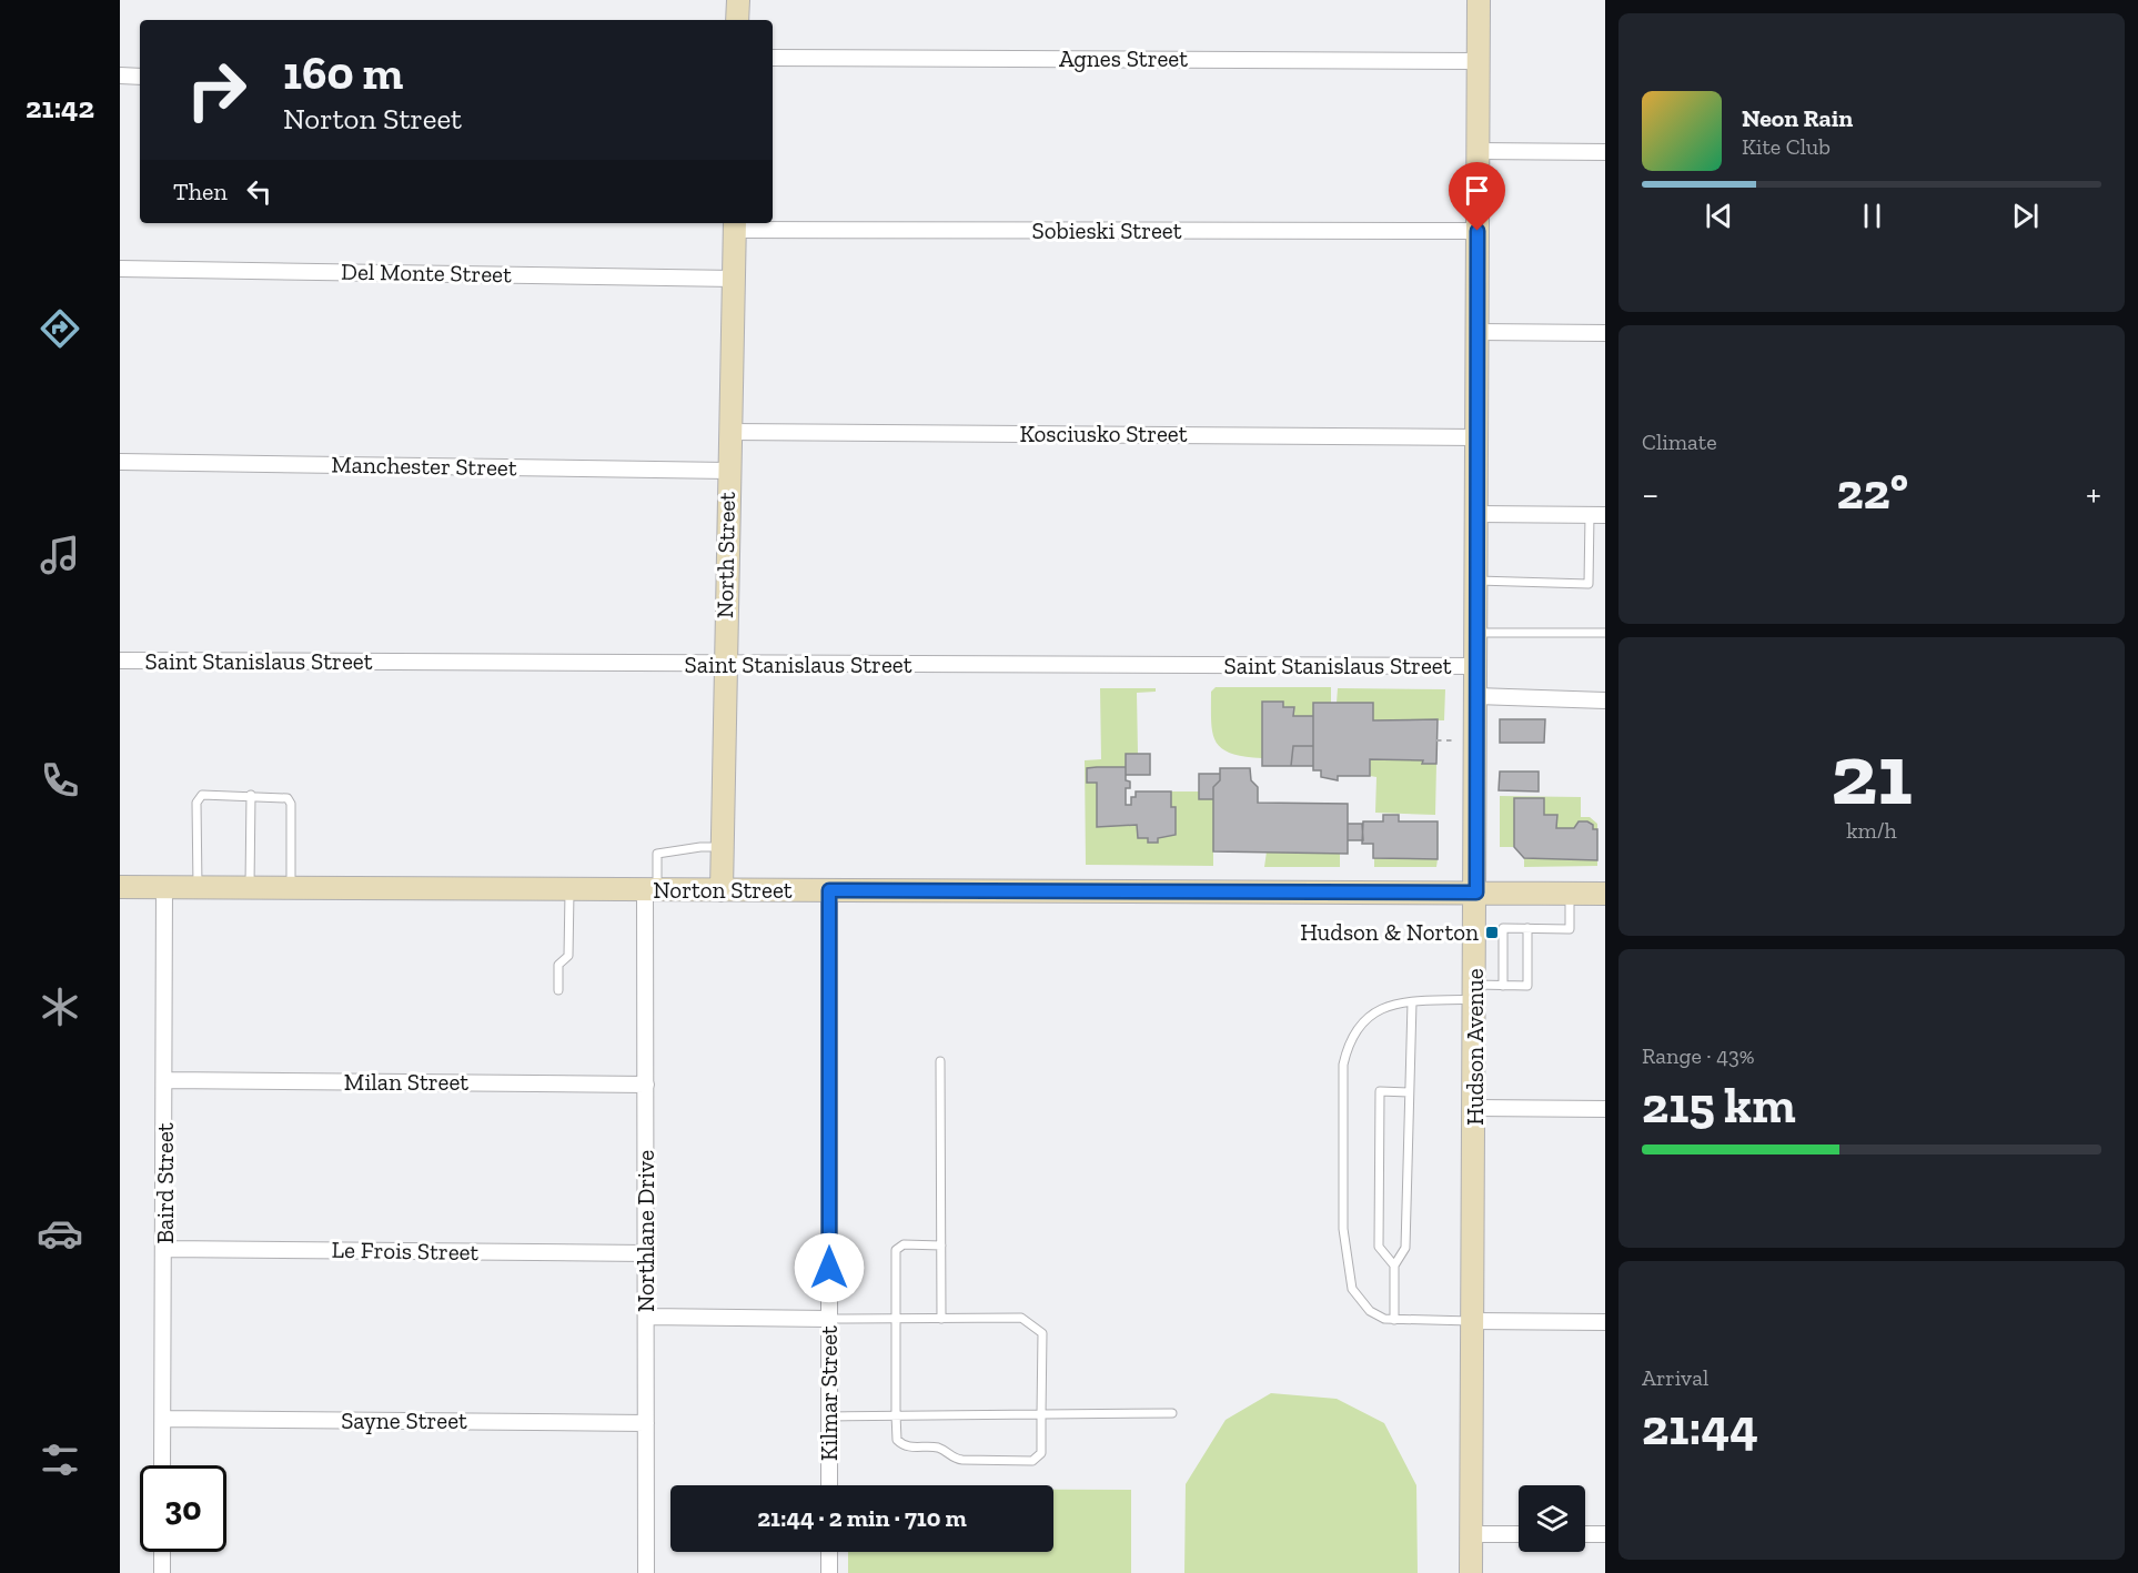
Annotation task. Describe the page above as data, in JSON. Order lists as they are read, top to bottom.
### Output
{
  "streets": {
    "main road": ["North Street", "Norton Street", "Hudson Avenue"],
    "street": [
      "Agnes Street",
      "Sobieski Street",
      "Del Monte Street",
      "Kosciusko Street",
      "Manchester Street",
      "Saint Stanislaus Street",
      "Milan Street",
      "Baird Street",
      "Northlane Drive",
      "Le Frois Street",
      "Kilmar Street",
      "Sayne Street"
    ]
  },
  "crossings": [
    ["Agnes Street", "Hudson Avenue"],
    ["Sobieski Street", "North Street"],
    ["Sobieski Street", "Hudson Avenue"],
    ["Del Monte Street", "North Street"],
    ["Kosciusko Street", "North Street"],
    ["Kosciusko Street", "Hudson Avenue"],
    ["Manchester Street", "North Street"],
    ["North Street", "Saint Stanislaus Street"],
    ["North Street", "Norton Street"],
    ["Saint Stanislaus Street", "Hudson Avenue"],
    ["Norton Street", "Hudson Avenue"],
    ["Norton Street", "Baird Street"],
    ["Norton Street", "Northlane Drive"],
    ["Norton Street", "Kilmar Street"],
    ["Milan Street", "Baird Street"],
    ["Milan Street", "Northlane Drive"],
    ["Baird Street", "Le Frois Street"],
    ["Baird Street", "Sayne Street"],
    ["Northlane Drive", "Le Frois Street"],
    ["Northlane Drive", "Sayne Street"]
  ],
  "places": {
    "transit": ["Hudson & Norton"]
  },
  "page": {
    "tabs": "21:42",
    "turn": ["160 m", "Norton Street"],
    "song": ["Neon Rain", "Kite Club"],
    "then": "Then",
    "tile": [
      "Climate",
      ["21", "km/h"],
      ["Range · 43%", "215 km"],
      ["Arrival", "21:44"]
    ],
    "heat": ["−", "22°", "+"],
    "limit": "30",
    "trip": "21:44 · 2 min · 710 m"
  }
}
